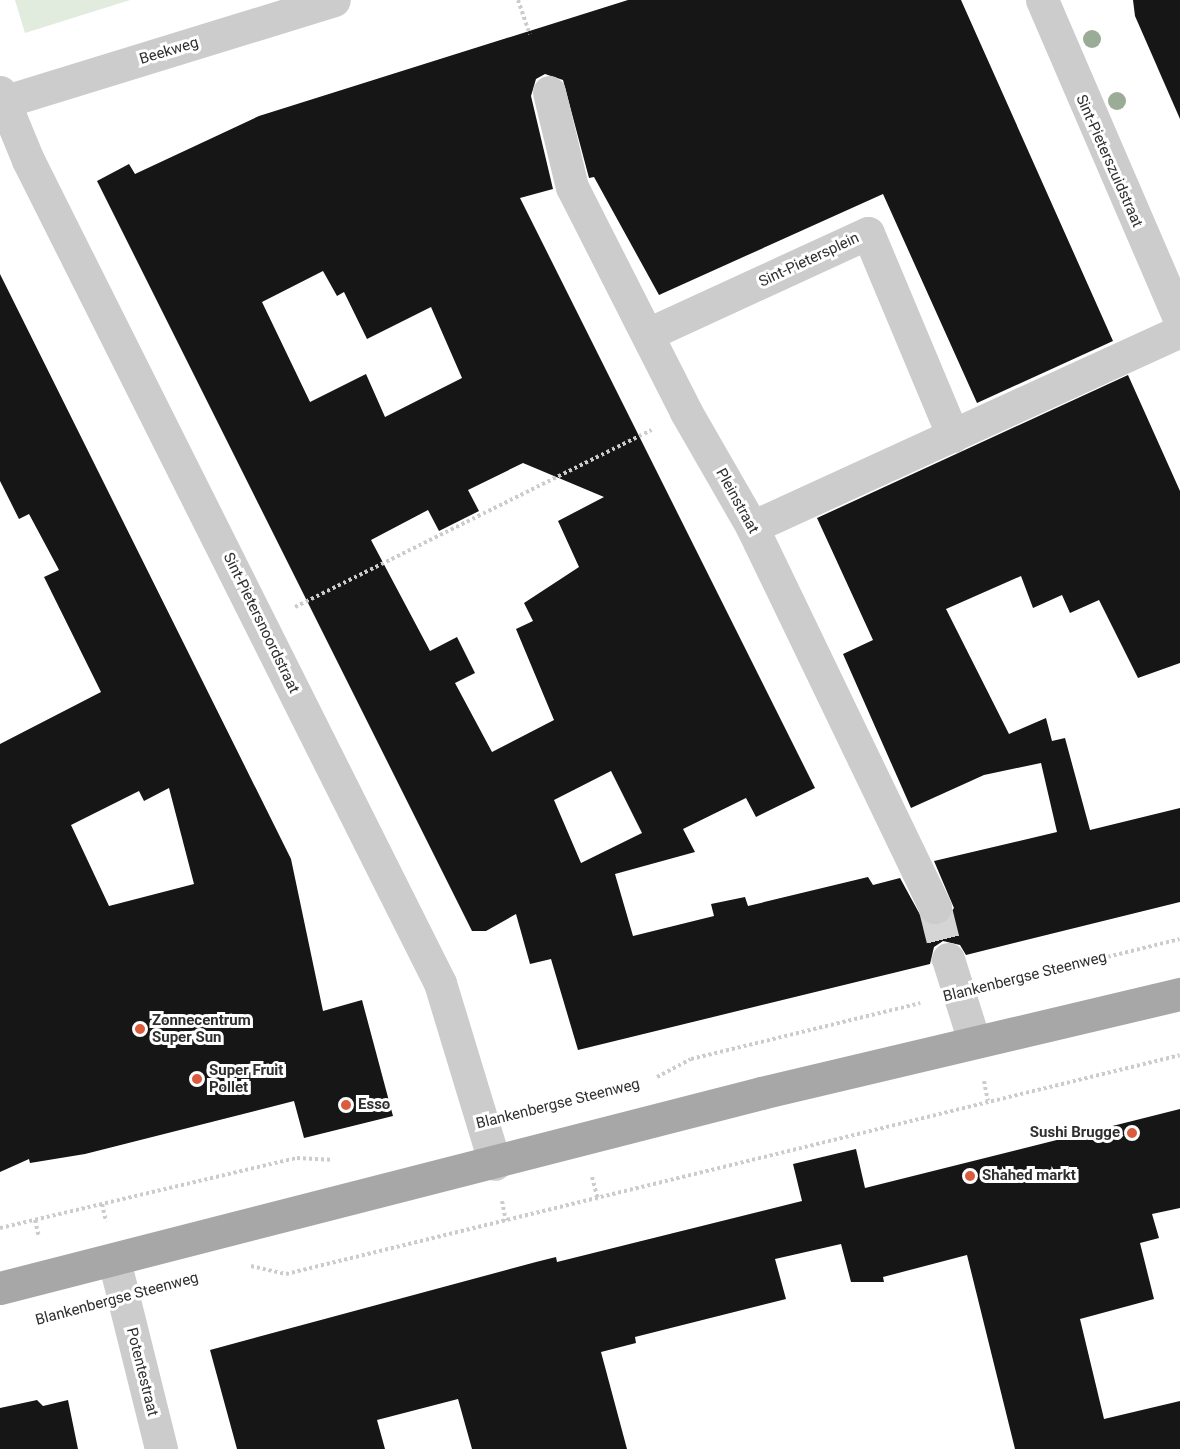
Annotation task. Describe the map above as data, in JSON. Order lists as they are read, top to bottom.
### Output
{
  "streets": {
    "street": [
      "Beekweg",
      "Sint-Pieterszuidstraat",
      "Sint-Pietersplein",
      "Pleinstraat",
      "Sint-Pietersnoordstraat",
      "Potentestraat"
    ],
    "path": ["Blankenbergse Steenweg"]
  },
  "crossings": [
    ["Beekweg", "Sint-Pietersnoordstraat"],
    ["Sint-Pietersplein", "Pleinstraat"]
  ],
  "places": [
    "Zonnecentrum Super Sun",
    "Super Fruit Pollet",
    "Esso",
    "Sushi Brugge",
    "Shahed markt"
  ]
}
